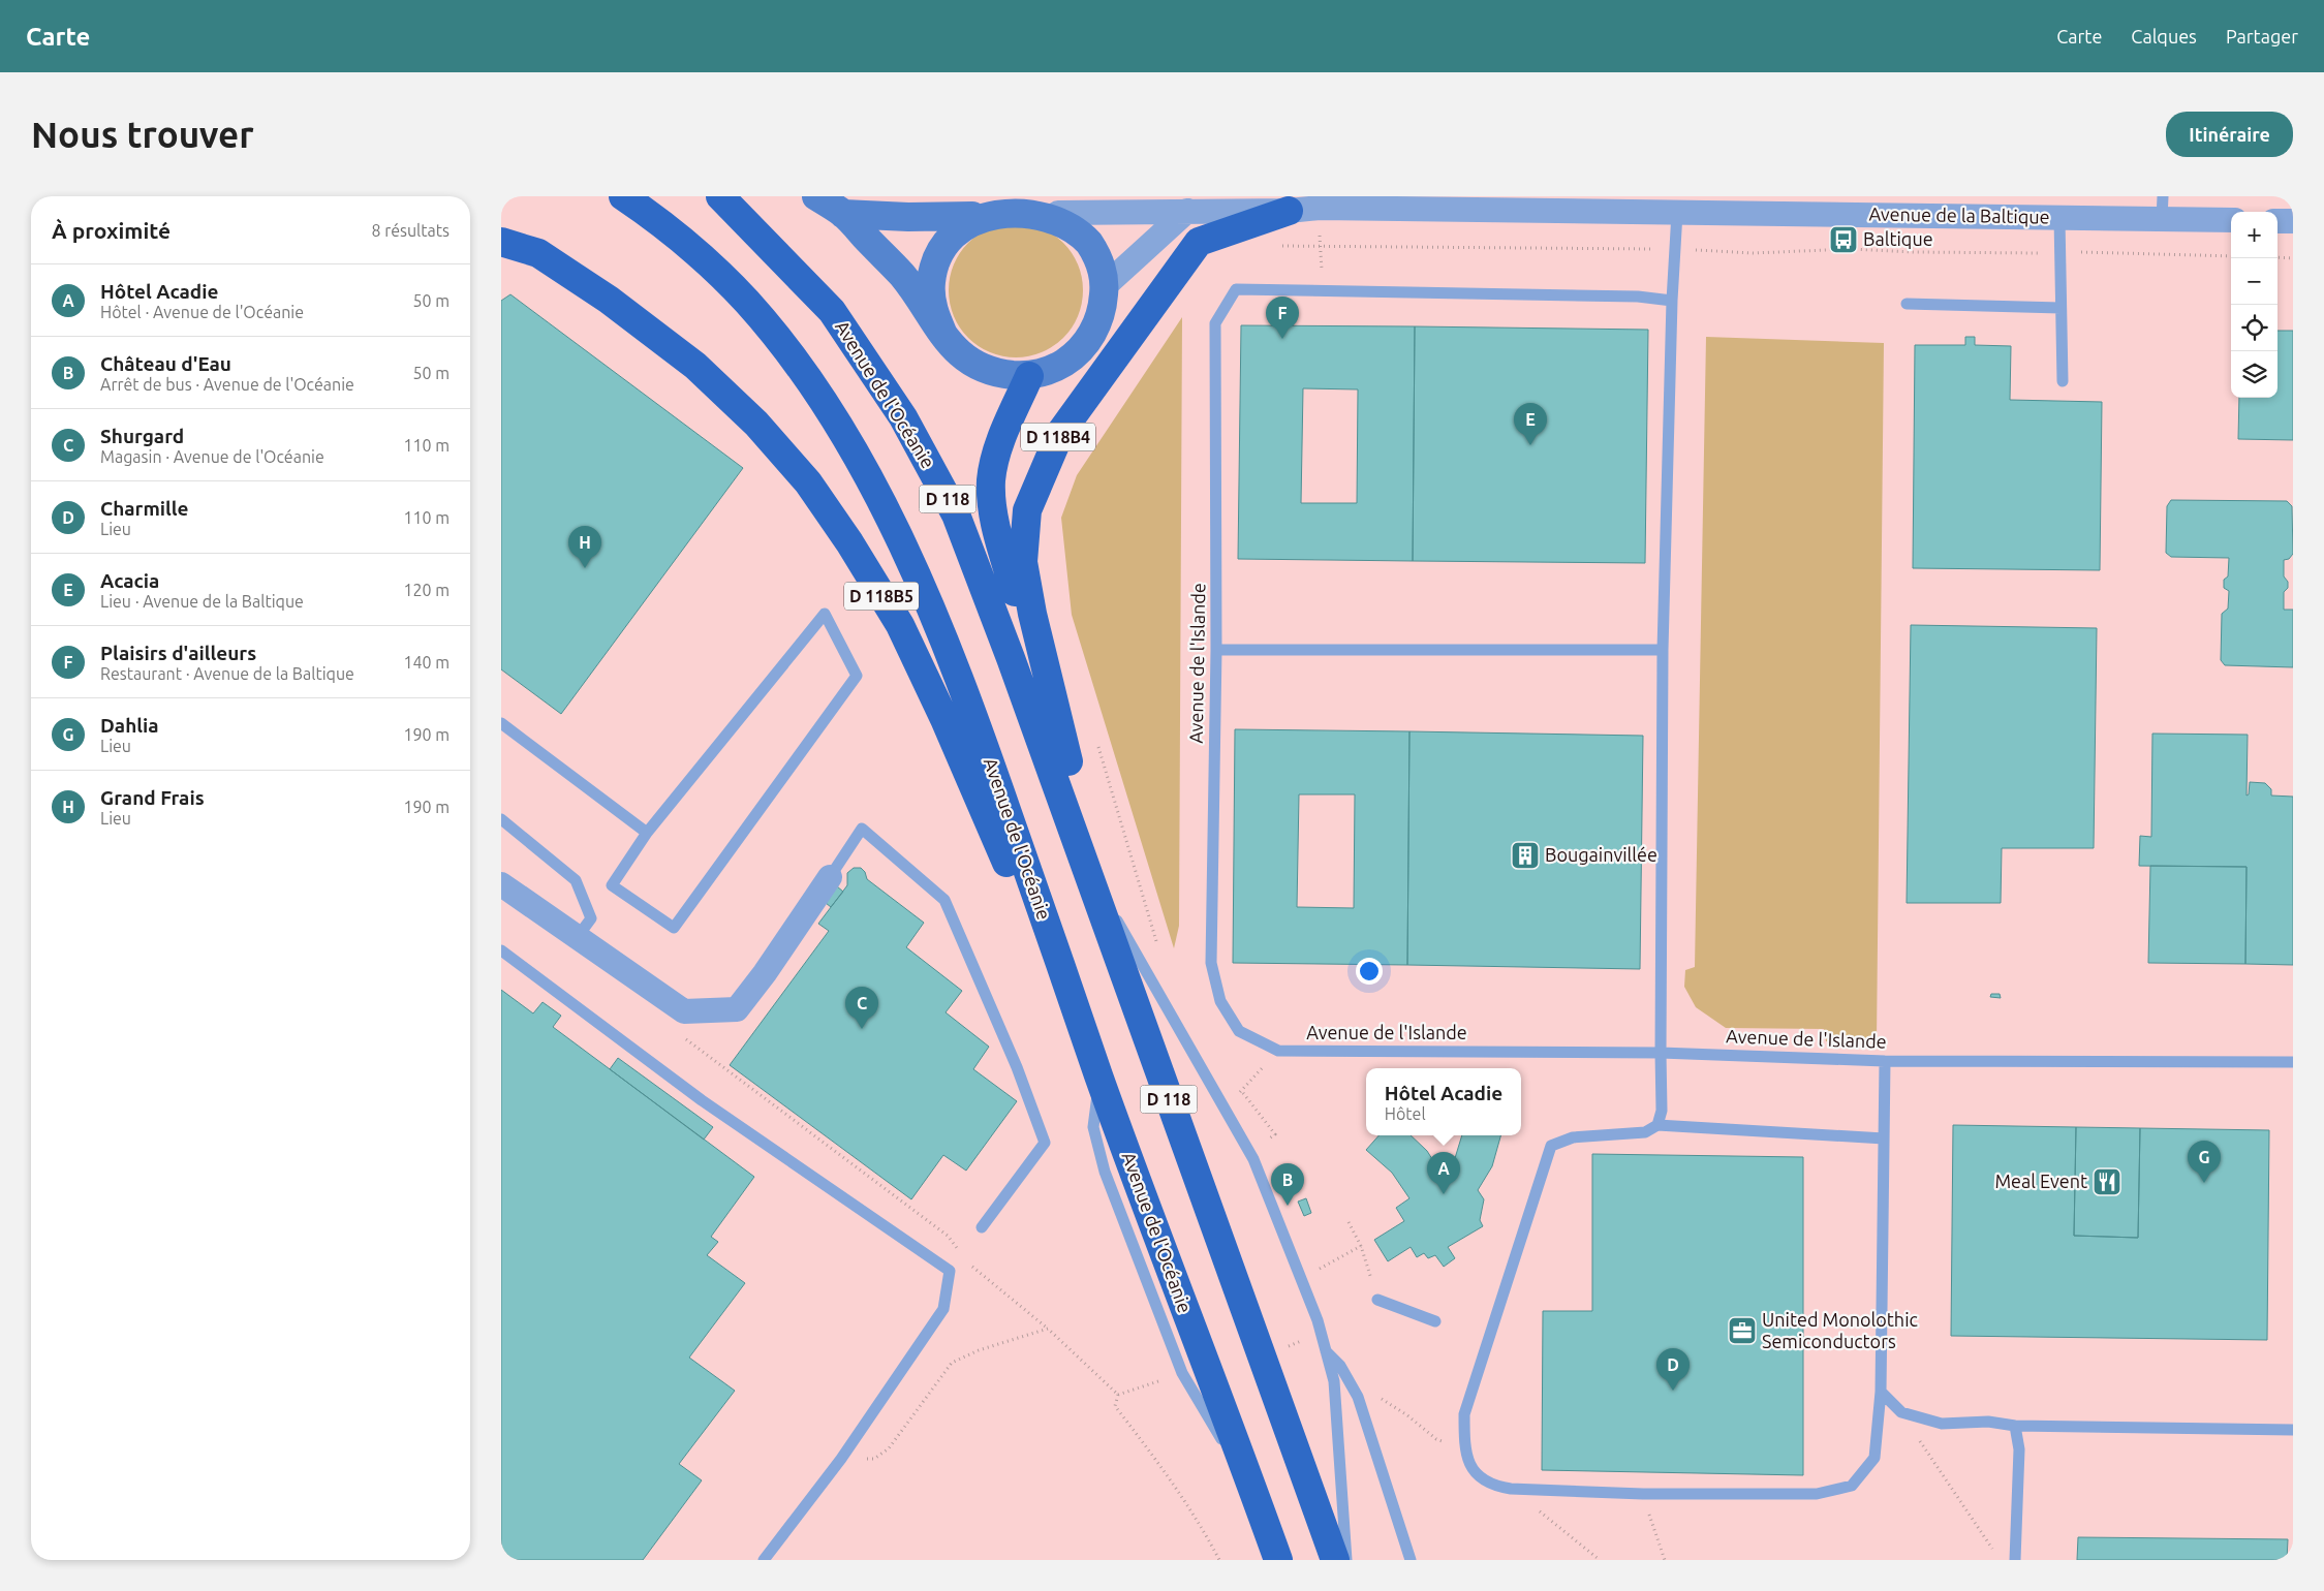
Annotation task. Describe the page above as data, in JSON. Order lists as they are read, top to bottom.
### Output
{
  "streets": {
    "main road": [
      "Avenue de l'Océanie",
      "D 118B4",
      "D 118",
      "D 118B5"
    ],
    "street": ["Avenue de la Baltique"],
    "lane": ["Avenue de l'Islande"]
  },
  "crossings": [
    ["Avenue de la Baltique", "D 118B4"],
    ["Avenue de l'Océanie", "D 118B4"],
    ["Avenue de l'Océanie", "D 118B5"]
  ],
  "places": {
    "bus stop": ["Baltique"],
    "building": ["Bougainvillée"],
    "restaurant": ["Meal Event"],
    "office": ["United Monolothic Semiconductors"]
  },
  "page": {
    "header": "Carte",
    "nav": ["Carte", "Calques", "Partager"],
    "buttons": "Itinéraire",
    "title": "Nous trouver",
    "heading": ["À proximité", "8 résultats"],
    "map_buttons": ["+", "−"],
    "list": [
      {
        "mark": "A",
        "name": "Hôtel Acadie",
        "note": "Hôtel · Avenue de l'Océanie",
        "value": "50 m"
      },
      {
        "mark": "B",
        "name": "Château d'Eau",
        "note": "Arrêt de bus · Avenue de l'Océanie",
        "value": "50 m"
      },
      {
        "mark": "C",
        "name": "Shurgard",
        "note": "Magasin · Avenue de l'Océanie",
        "value": "110 m"
      },
      {
        "mark": "D",
        "name": "Charmille",
        "note": "Lieu",
        "value": "110 m"
      },
      {
        "mark": "E",
        "name": "Acacia",
        "note": "Lieu · Avenue de la Baltique",
        "value": "120 m"
      },
      {
        "mark": "F",
        "name": "Plaisirs d'ailleurs",
        "note": "Restaurant · Avenue de la Baltique",
        "value": "140 m"
      },
      {
        "mark": "G",
        "name": "Dahlia",
        "note": "Lieu",
        "value": "190 m"
      },
      {
        "mark": "H",
        "name": "Grand Frais",
        "note": "Lieu",
        "value": "190 m"
      }
    ],
    "pins": [
      "F",
      "E",
      "H",
      "C",
      "G",
      "A",
      "B",
      "D"
    ],
    "popup": ["Hôtel Acadie", "Hôtel"]
  }
}
